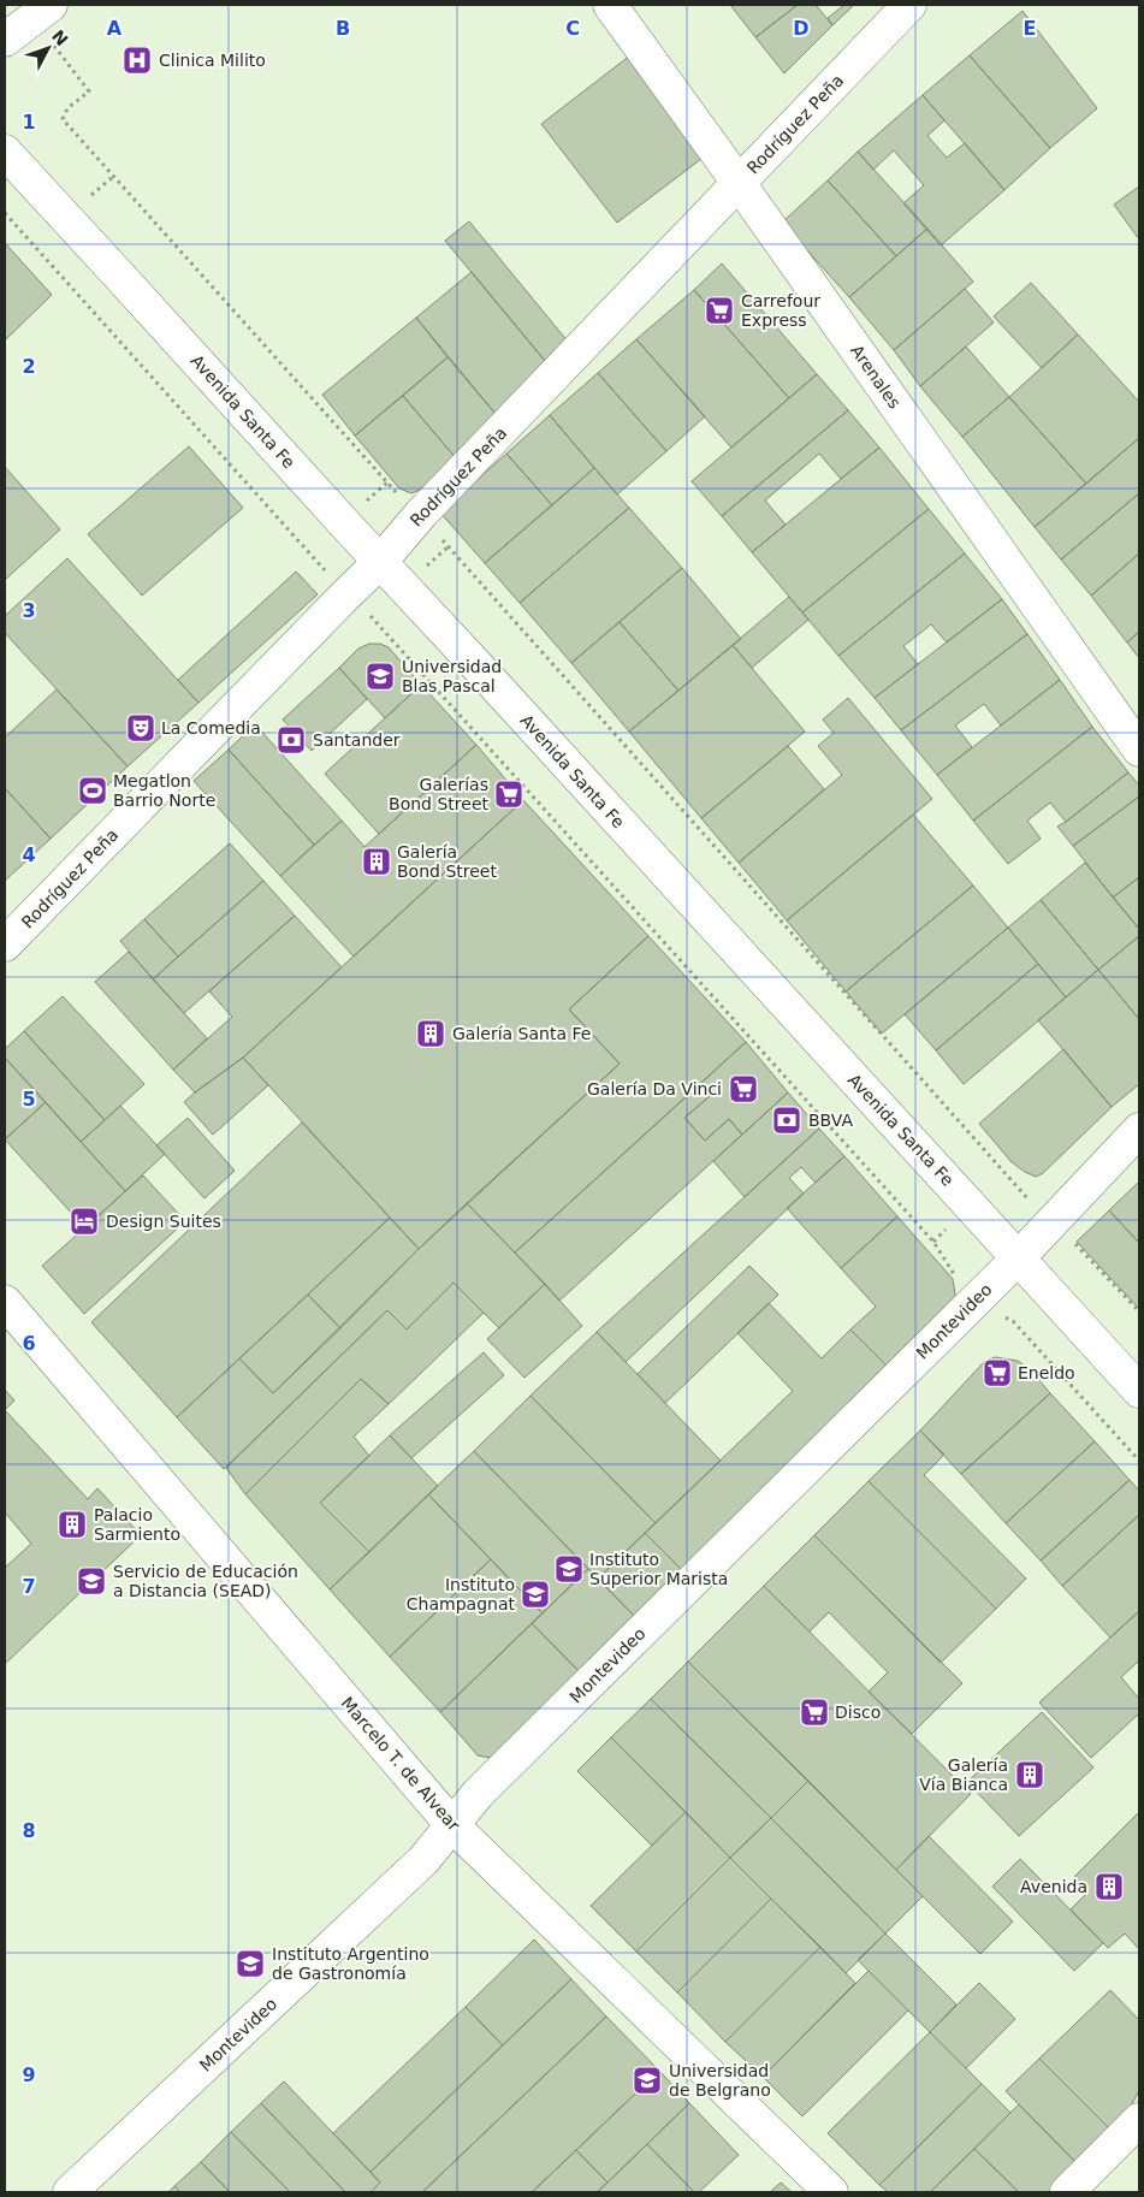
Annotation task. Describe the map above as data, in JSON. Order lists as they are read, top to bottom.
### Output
{
  "streets": {
    "street": [
      "Rodríguez Peña",
      "Arenales",
      "Avenida Santa Fe",
      "Montevideo",
      "Marcelo T. de Alvear"
    ]
  },
  "crossings": [
    ["Rodríguez Peña", "Arenales"],
    ["Rodríguez Peña", "Avenida Santa Fe"],
    ["Avenida Santa Fe", "Montevideo"],
    ["Montevideo", "Marcelo T. de Alvear"]
  ],
  "places": {
    "hospital": ["Clinica Milito"],
    "supermarket": [
      "Carrefour Express",
      "Galerías Bond Street",
      "Galería Da Vinci",
      "Eneldo",
      "Disco"
    ],
    "school or university": [
      "Universidad Blas Pascal",
      "Instituto Superior Marista",
      "Servicio de Educación a Distancia (SEAD)",
      "Instituto Champagnat",
      "Instituto Argentino de Gastronomía",
      "Universidad de Belgrano"
    ],
    "theatre": ["La Comedia"],
    "bank": ["Santander", "BBVA"],
    "sports": ["Megatlon Barrio Norte"],
    "building": [
      "Galería Bond Street",
      "Galería Santa Fe",
      "Palacio Sarmiento",
      "Galería Vía Bianca",
      "Avenida"
    ],
    "hotel": ["Design Suites"]
  },
  "north": "top right",
  "grid": {
    "columns": [
      "A",
      "B",
      "C",
      "D",
      "E"
    ],
    "rows": [
      "1",
      "2",
      "3",
      "4",
      "5",
      "6",
      "7",
      "8",
      "9"
    ]
  }
}
